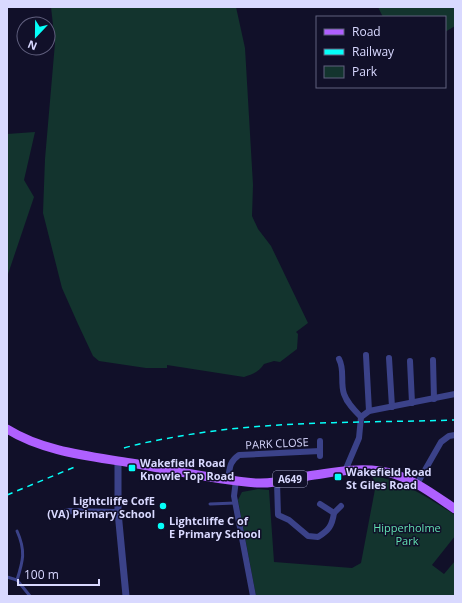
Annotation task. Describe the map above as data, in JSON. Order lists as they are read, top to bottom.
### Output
{
  "streets": {
    "main road": ["A649"],
    "street": ["PARK CLOSE"]
  },
  "crossings": [
    ["PARK CLOSE", "A649"]
  ],
  "parks": ["Hipperholme Park"],
  "places": {
    "transit": ["Wakefield Road Knowle Top Road", "Wakefield Road St Giles Road"],
    "other": ["Lightcliffe CofE (VA) Primary School", "Lightcliffe C of E Primary School"]
  },
  "legend": ["Road", "Railway", "Park"],
  "scale_bar": "100 m",
  "north": "bottom"
}
